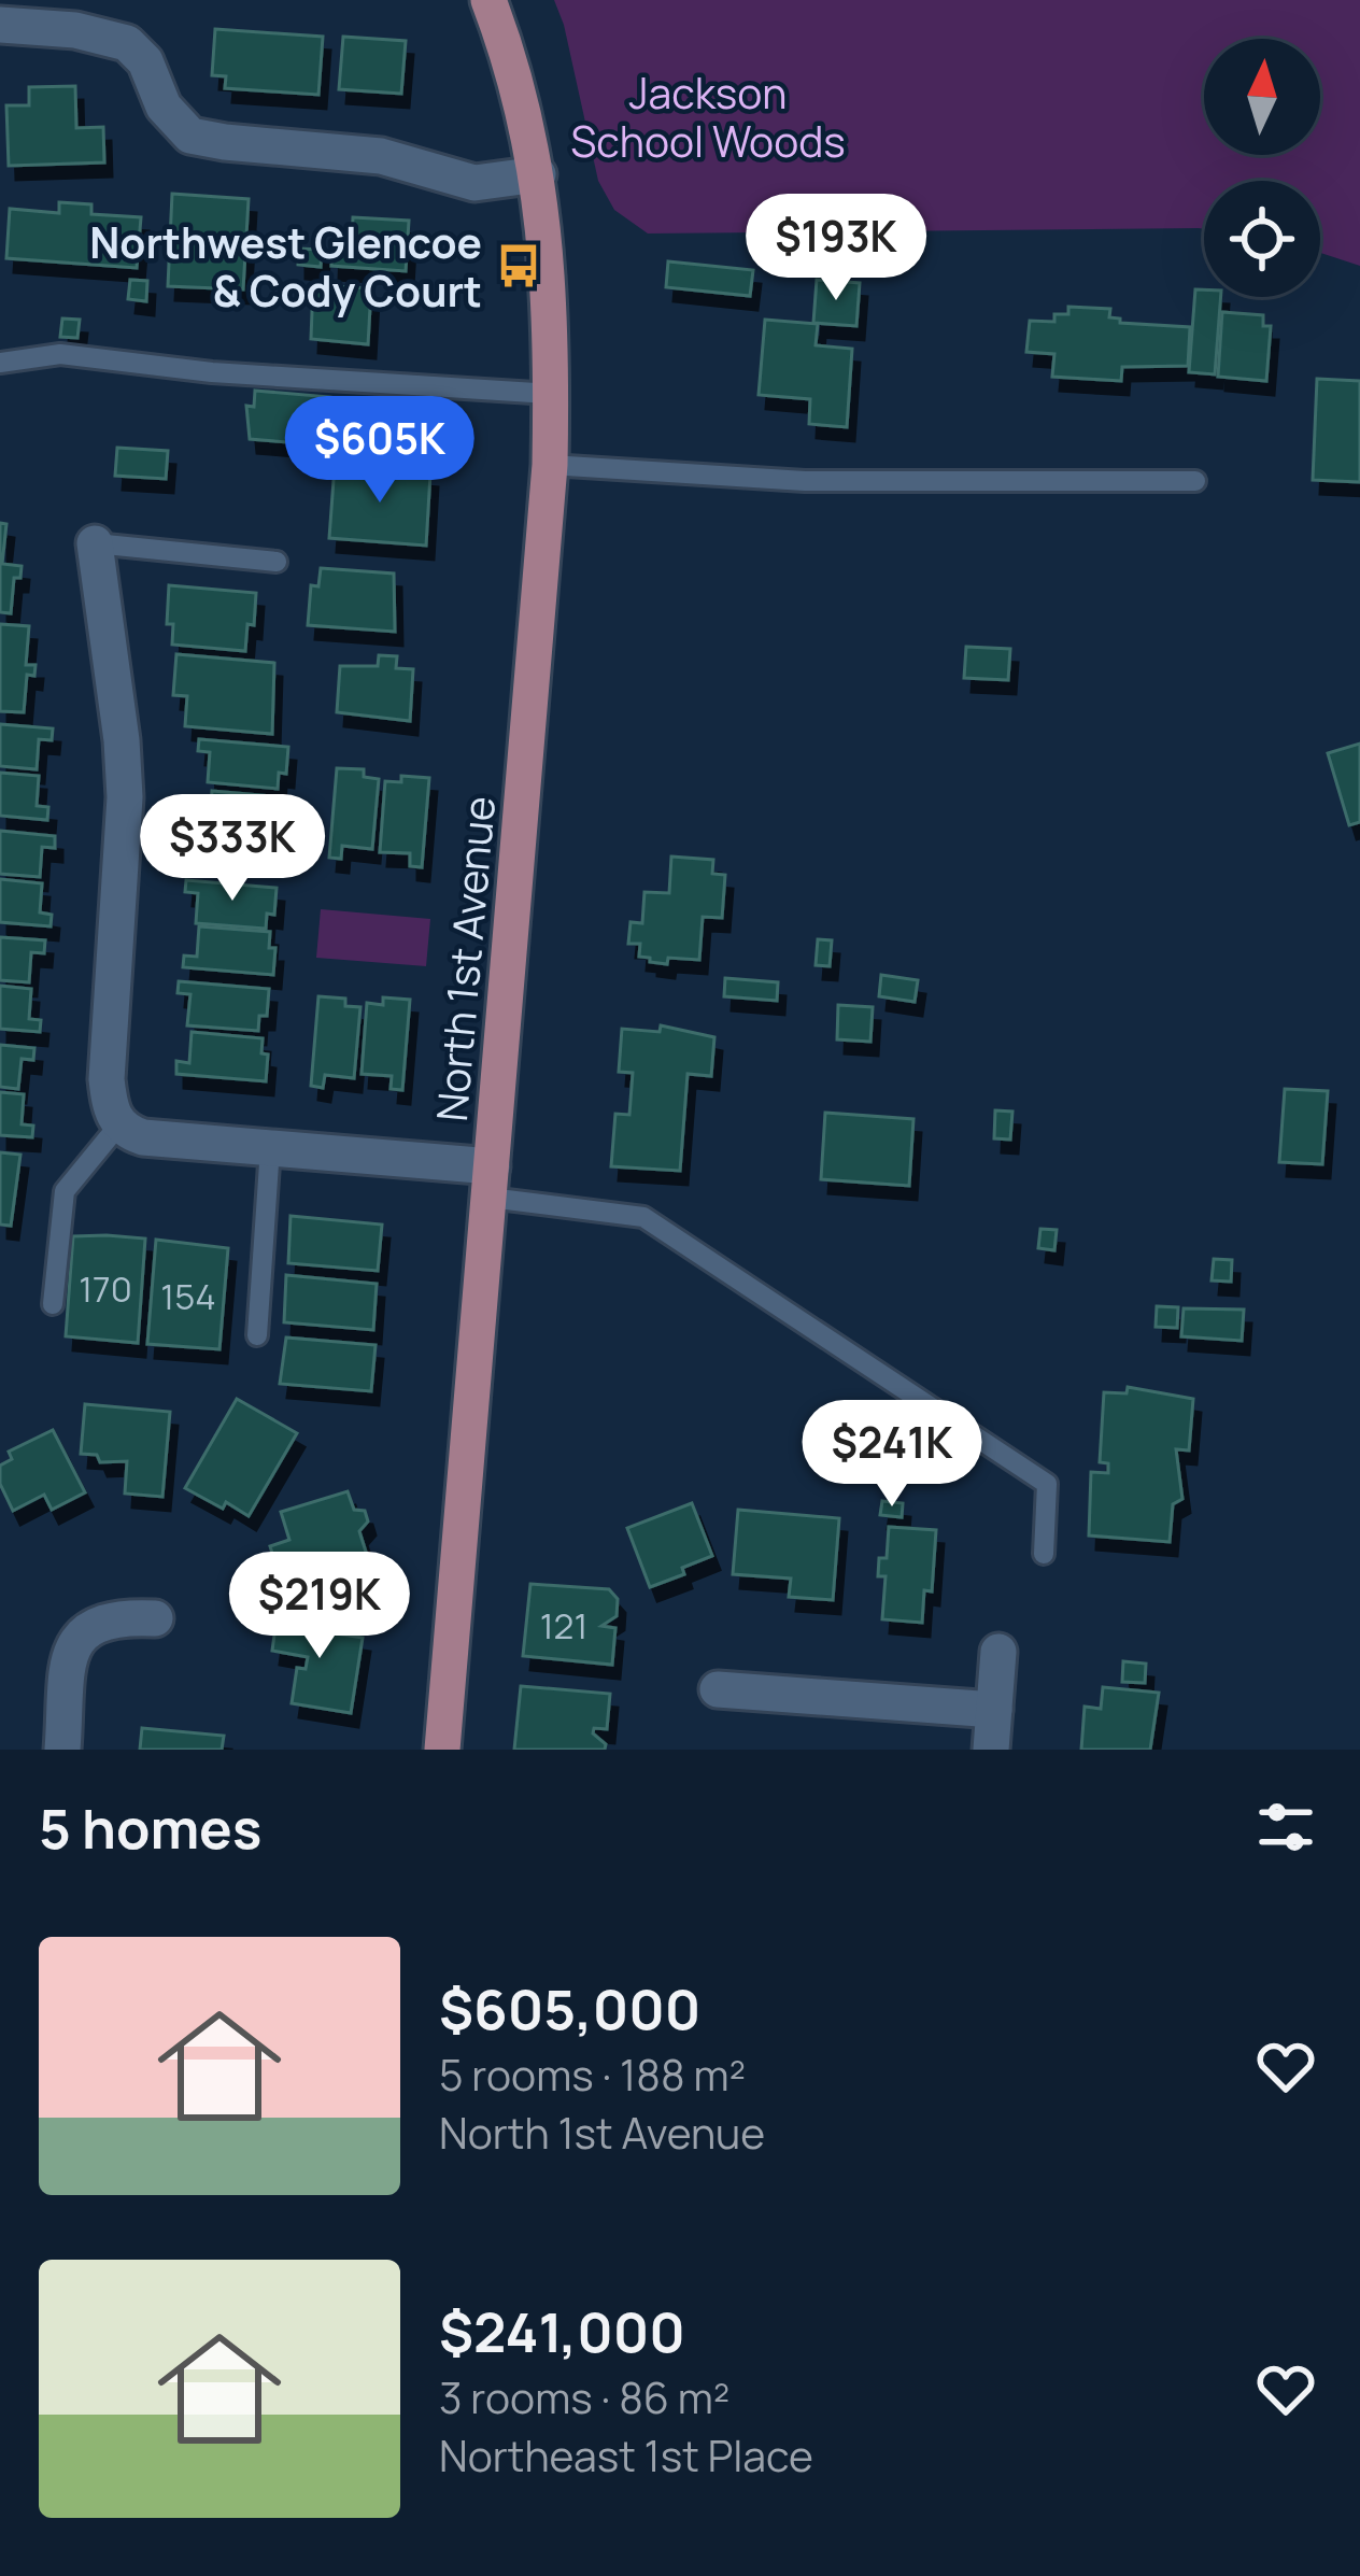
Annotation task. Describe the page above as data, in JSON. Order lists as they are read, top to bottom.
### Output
{
  "streets": {
    "main road": ["North 1st Avenue"]
  },
  "parks": ["Jackson School Woods"],
  "places": {
    "bus stop": ["Northwest Glencoe & Cody Court"]
  },
  "house_numbers": ["170", "154", "121"],
  "north": "top",
  "page": {
    "price": [
      "$193K",
      "$605K",
      "$333K",
      "$241K",
      "$219K"
    ],
    "heading": "5 homes",
    "list": [
      {
        "name": "$605,000",
        "note": "5 rooms · 188 m² · North 1st Avenue"
      },
      {
        "name": "$241,000",
        "note": "3 rooms · 86 m² · Northeast 1st Place"
      }
    ]
  }
}
